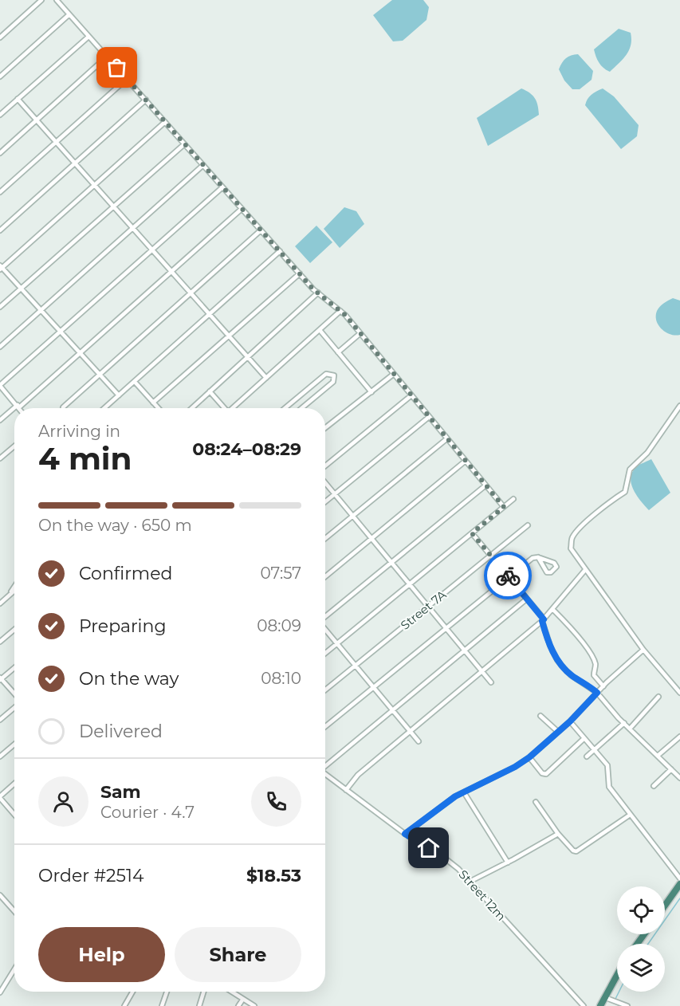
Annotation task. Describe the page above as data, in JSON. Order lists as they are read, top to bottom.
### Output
{
  "streets": {
    "street": ["Street 7A", "Street 12m"]
  },
  "page": {
    "heading": ["4 min", "Arriving in", "08:24–08:29"],
    "panel": [
      "Sam",
      "Courier · 4.7",
      "Order #2514",
      "$18.53"
    ],
    "bar": "On the way · 650 m",
    "list": [
      ["Confirmed", "07:57"],
      ["Preparing", "08:09"],
      ["On the way", "08:10"],
      "Delivered"
    ],
    "buttons": ["Help", "Share"]
  }
}
